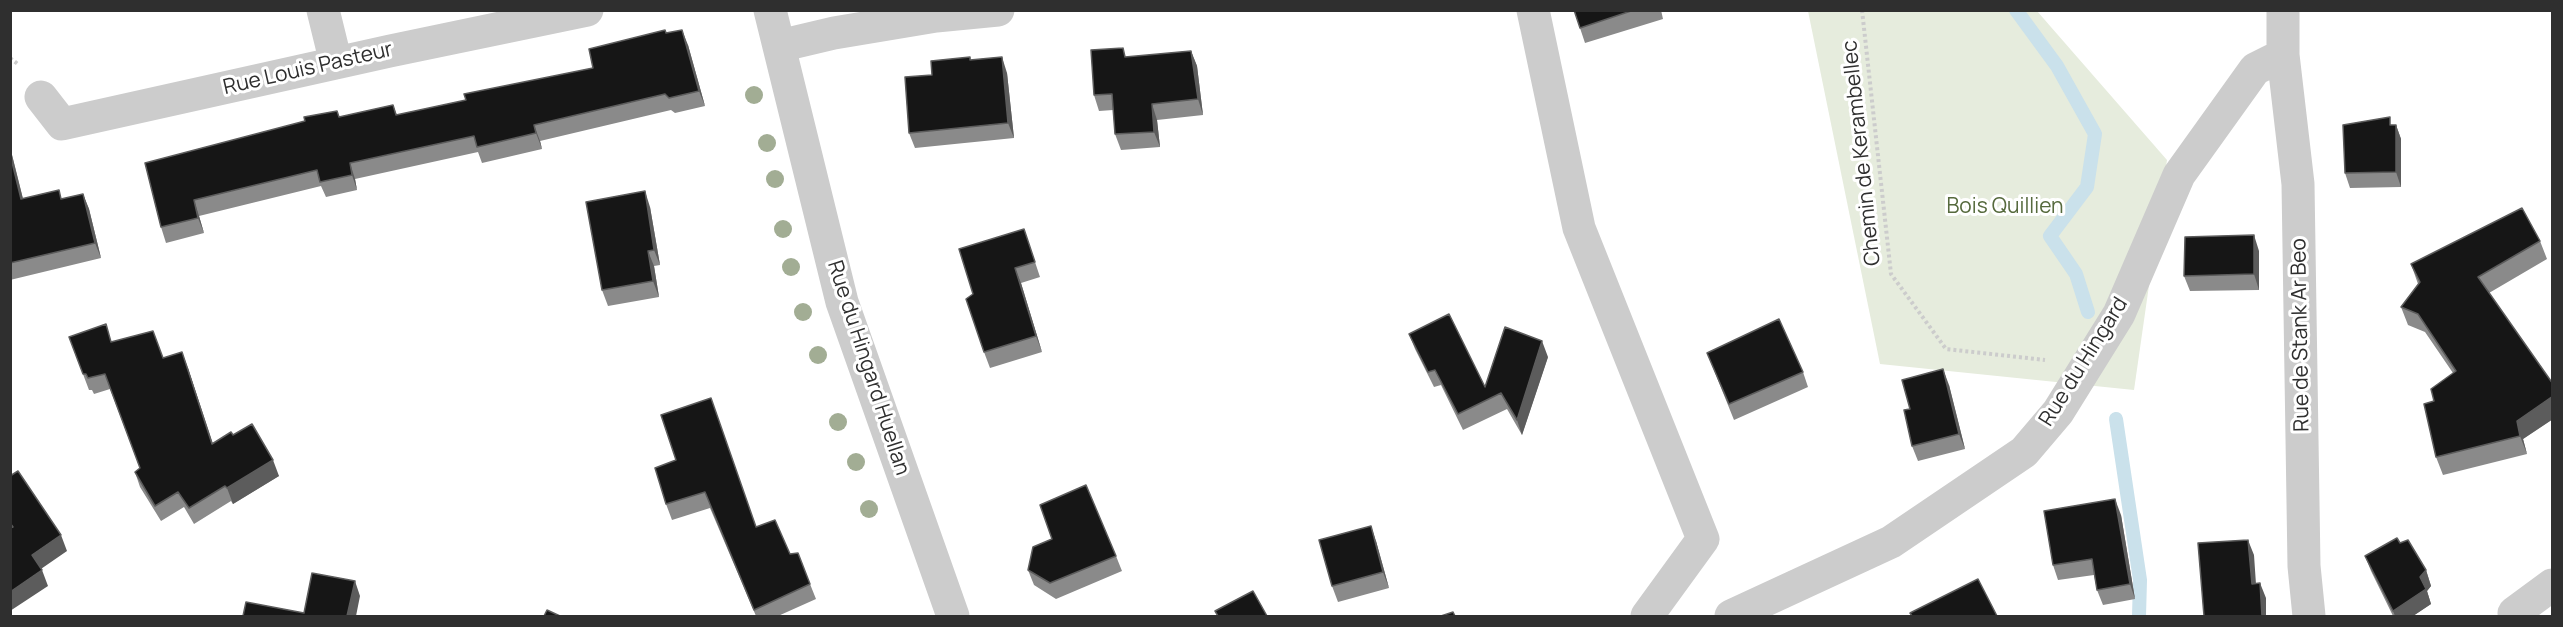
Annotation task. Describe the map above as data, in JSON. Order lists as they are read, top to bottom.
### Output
{
  "streets": {
    "street": [
      "Rue Louis Pasteur",
      "Rue de Stank Ar Beo",
      "Rue du Hingard",
      "Rue du Hingard Huellan"
    ],
    "path": ["Chemin de Kerambellec"]
  },
  "crossings": [
    ["Chemin de Kerambellec", "Rue du Hingard"],
    ["Rue de Stank Ar Beo", "Rue du Hingard"]
  ],
  "parks": ["Bois Quillien"]
}
